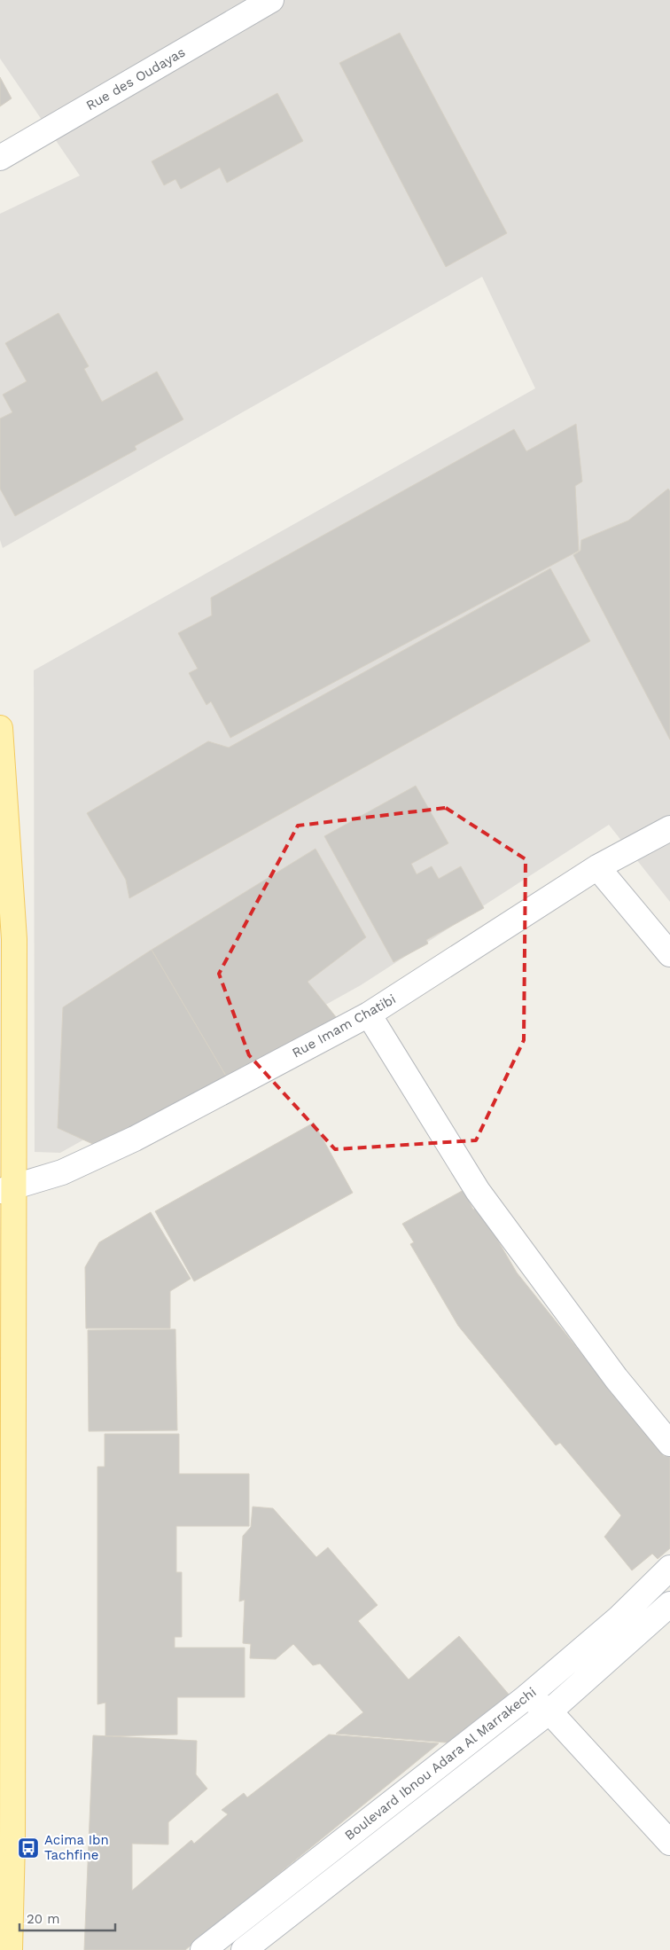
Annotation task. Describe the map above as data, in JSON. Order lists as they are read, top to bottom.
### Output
{
  "streets": {
    "street": ["Rue des Oudayas", "Rue Imam Chatibi", "Boulevard Ibnou Adara Al Marrakechi"]
  },
  "places": {
    "bus stop": ["Acima Ibn Tachfine"]
  },
  "scale_bar": "20 m"
}
